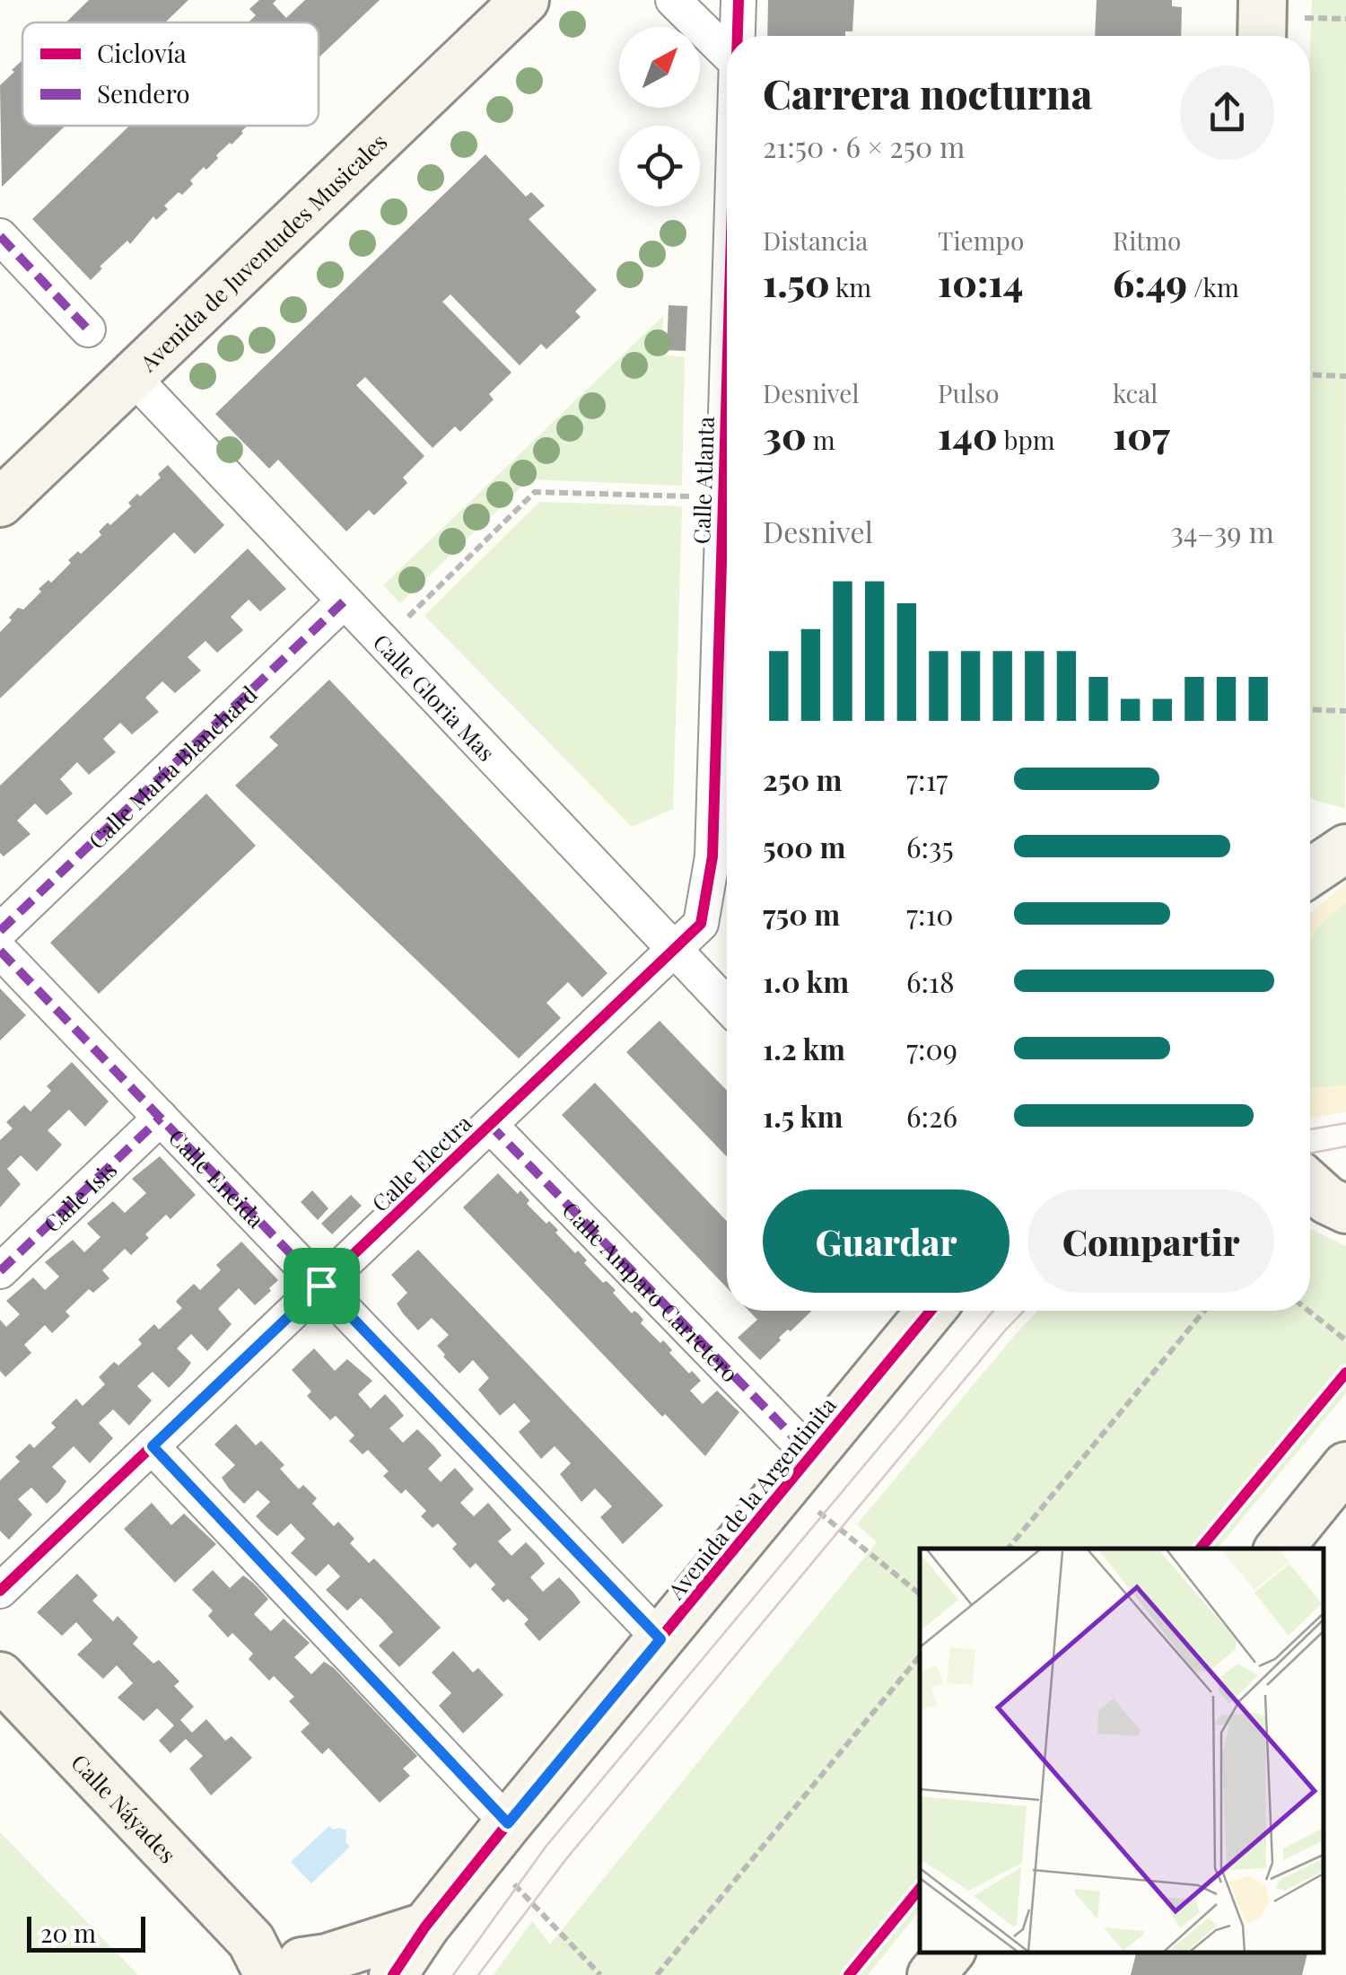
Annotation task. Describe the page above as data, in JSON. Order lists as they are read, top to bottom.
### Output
{
  "streets": {
    "main road": ["Avenida de Juventudes Musicales", "Avenida de la Argentinita", "Calle Náyades"],
    "street": [
      "Calle Atlanta",
      "Calle Gloria Mas",
      "Calle María Blanchard",
      "Calle Electra",
      "Calle Eneida",
      "Calle Isis",
      "Calle Amparo Carretero"
    ]
  },
  "crossings": [
    ["Avenida de Juventudes Musicales", "Calle Gloria Mas"],
    ["Calle Atlanta", "Calle Gloria Mas"],
    ["Calle Atlanta", "Calle Electra"],
    ["Calle Gloria Mas", "Calle María Blanchard"],
    ["Calle Gloria Mas", "Calle Electra"],
    ["Calle Electra", "Calle Eneida"],
    ["Calle Electra", "Calle Amparo Carretero"],
    ["Calle Eneida", "Calle Isis"],
    ["Calle Eneida", "Avenida de la Argentinita"],
    ["Calle Amparo Carretero", "Avenida de la Argentinita"]
  ],
  "legend": ["Ciclovía", "Sendero"],
  "scale_bar": "20 m",
  "north": "top right",
  "page": {
    "heading": ["Carrera nocturna", "21:50 · 6 × 250 m"],
    "stats": [
      ["Distancia", "1.50 km"],
      ["Tiempo", "10:14"],
      ["Ritmo", "6:49 /km"],
      ["Desnivel", "30 m"],
      ["Pulso", "140 bpm"],
      ["kcal", "107"]
    ],
    "chart": ["Desnivel", "34–39 m"],
    "list": [
      {
        "name": "250 m",
        "note": "7:17"
      },
      {
        "name": "500 m",
        "note": "6:35"
      },
      {
        "name": "750 m",
        "note": "7:10"
      },
      {
        "name": "1.0 km",
        "note": "6:18"
      },
      {
        "name": "1.2 km",
        "note": "7:09"
      },
      {
        "name": "1.5 km",
        "note": "6:26"
      }
    ],
    "buttons": ["Guardar", "Compartir"],
    "scale": "20 m"
  }
}
